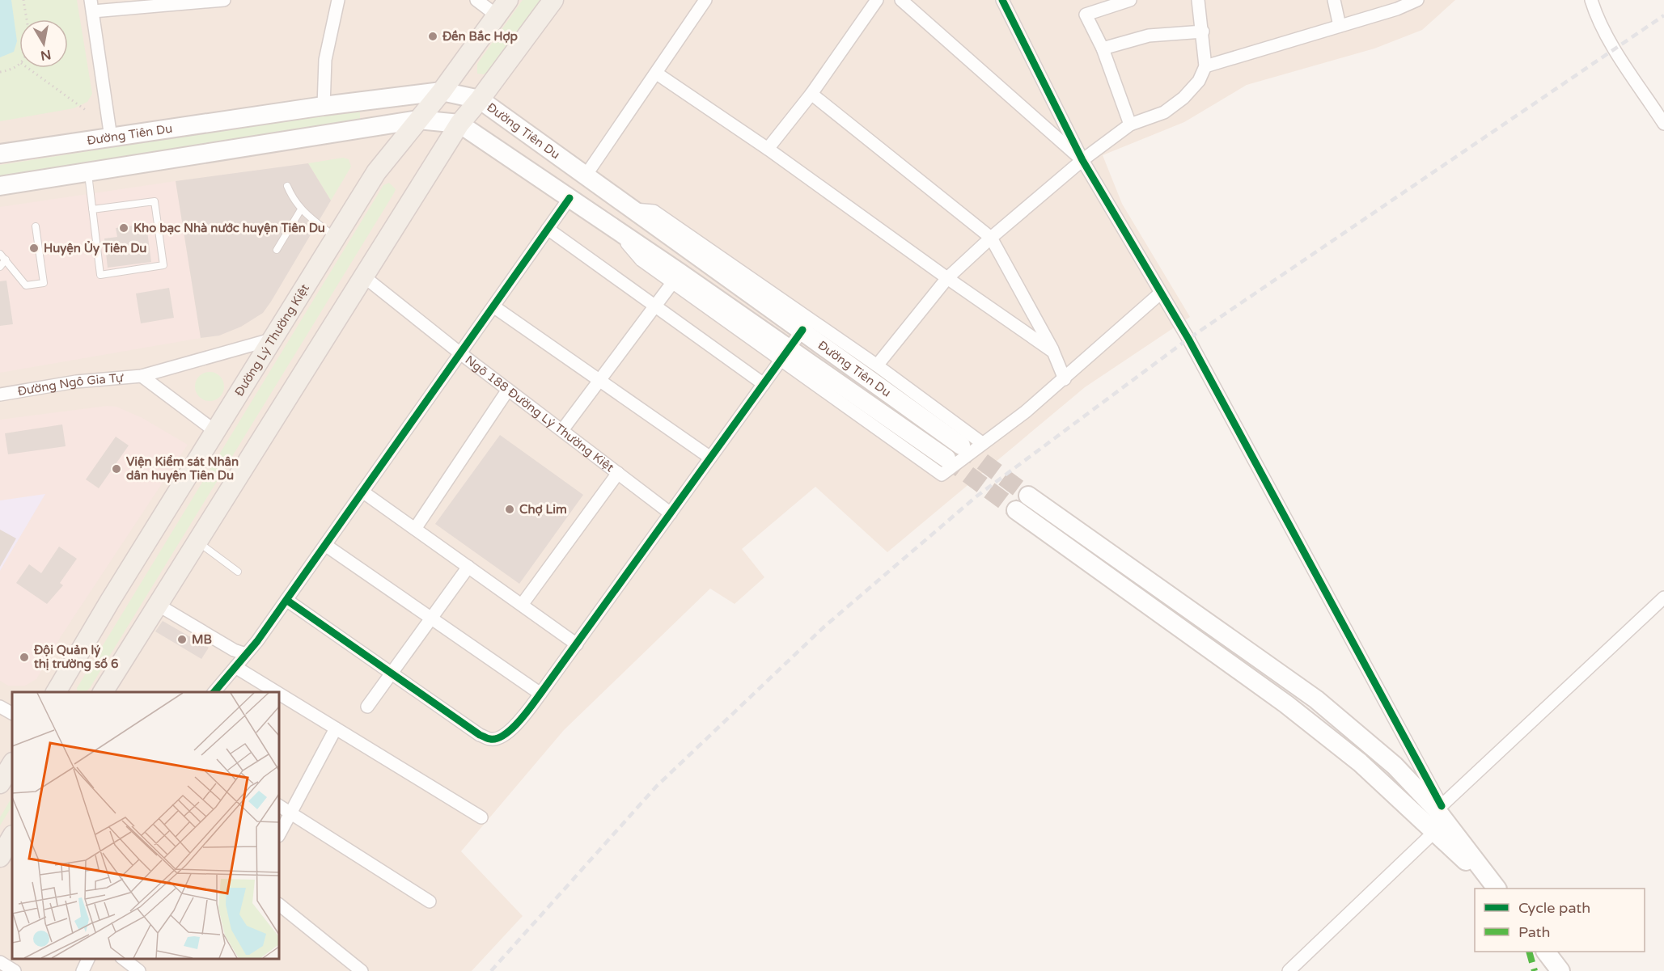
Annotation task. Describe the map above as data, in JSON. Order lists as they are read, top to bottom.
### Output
{
  "streets": {
    "main road": ["Đường Tiên Du", "Đường Lý Thường Kiệt"],
    "street": ["Đường Ngô Gia Tự", "Ngõ 188 Đường Lý Thường Kiệt"]
  },
  "crossings": [
    ["Đường Tiên Du", "Đường Lý Thường Kiệt"],
    ["Đường Lý Thường Kiệt", "Đường Ngô Gia Tự"]
  ],
  "places": [
    "Đền Bắc Hợp",
    "Kho bạc Nhà nước huyện Tiên Du",
    "Huyện Ủy Tiên Du",
    "Viện Kiểm sát Nhân dân huyện Tiên Du",
    "Chợ Lim",
    "MB",
    "Đội Quản lý thị trường số 6"
  ],
  "legend": ["Cycle path", "Path"],
  "north": "bottom"
}
